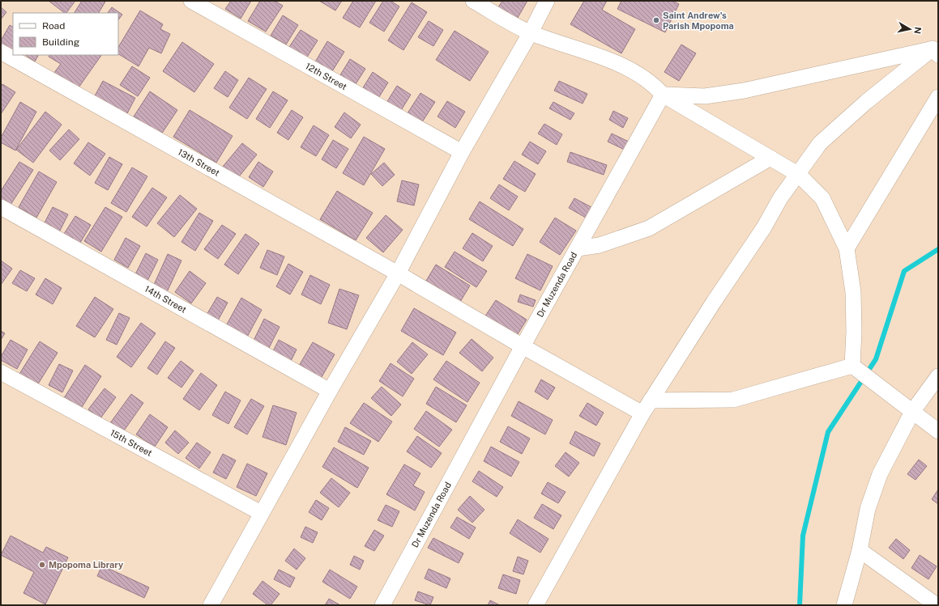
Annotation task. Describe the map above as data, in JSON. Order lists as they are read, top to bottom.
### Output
{
  "streets": {
    "street": [
      "12th Street",
      "13th Street",
      "Dr Muzenda Road",
      "14th Street",
      "15th Street"
    ]
  },
  "crossings": [
    ["13th Street", "Dr Muzenda Road"]
  ],
  "places": ["Saint Andrew's Parish Mpopoma", "Mpopoma Library"],
  "legend": ["Road", "Building"],
  "north": "right"
}
